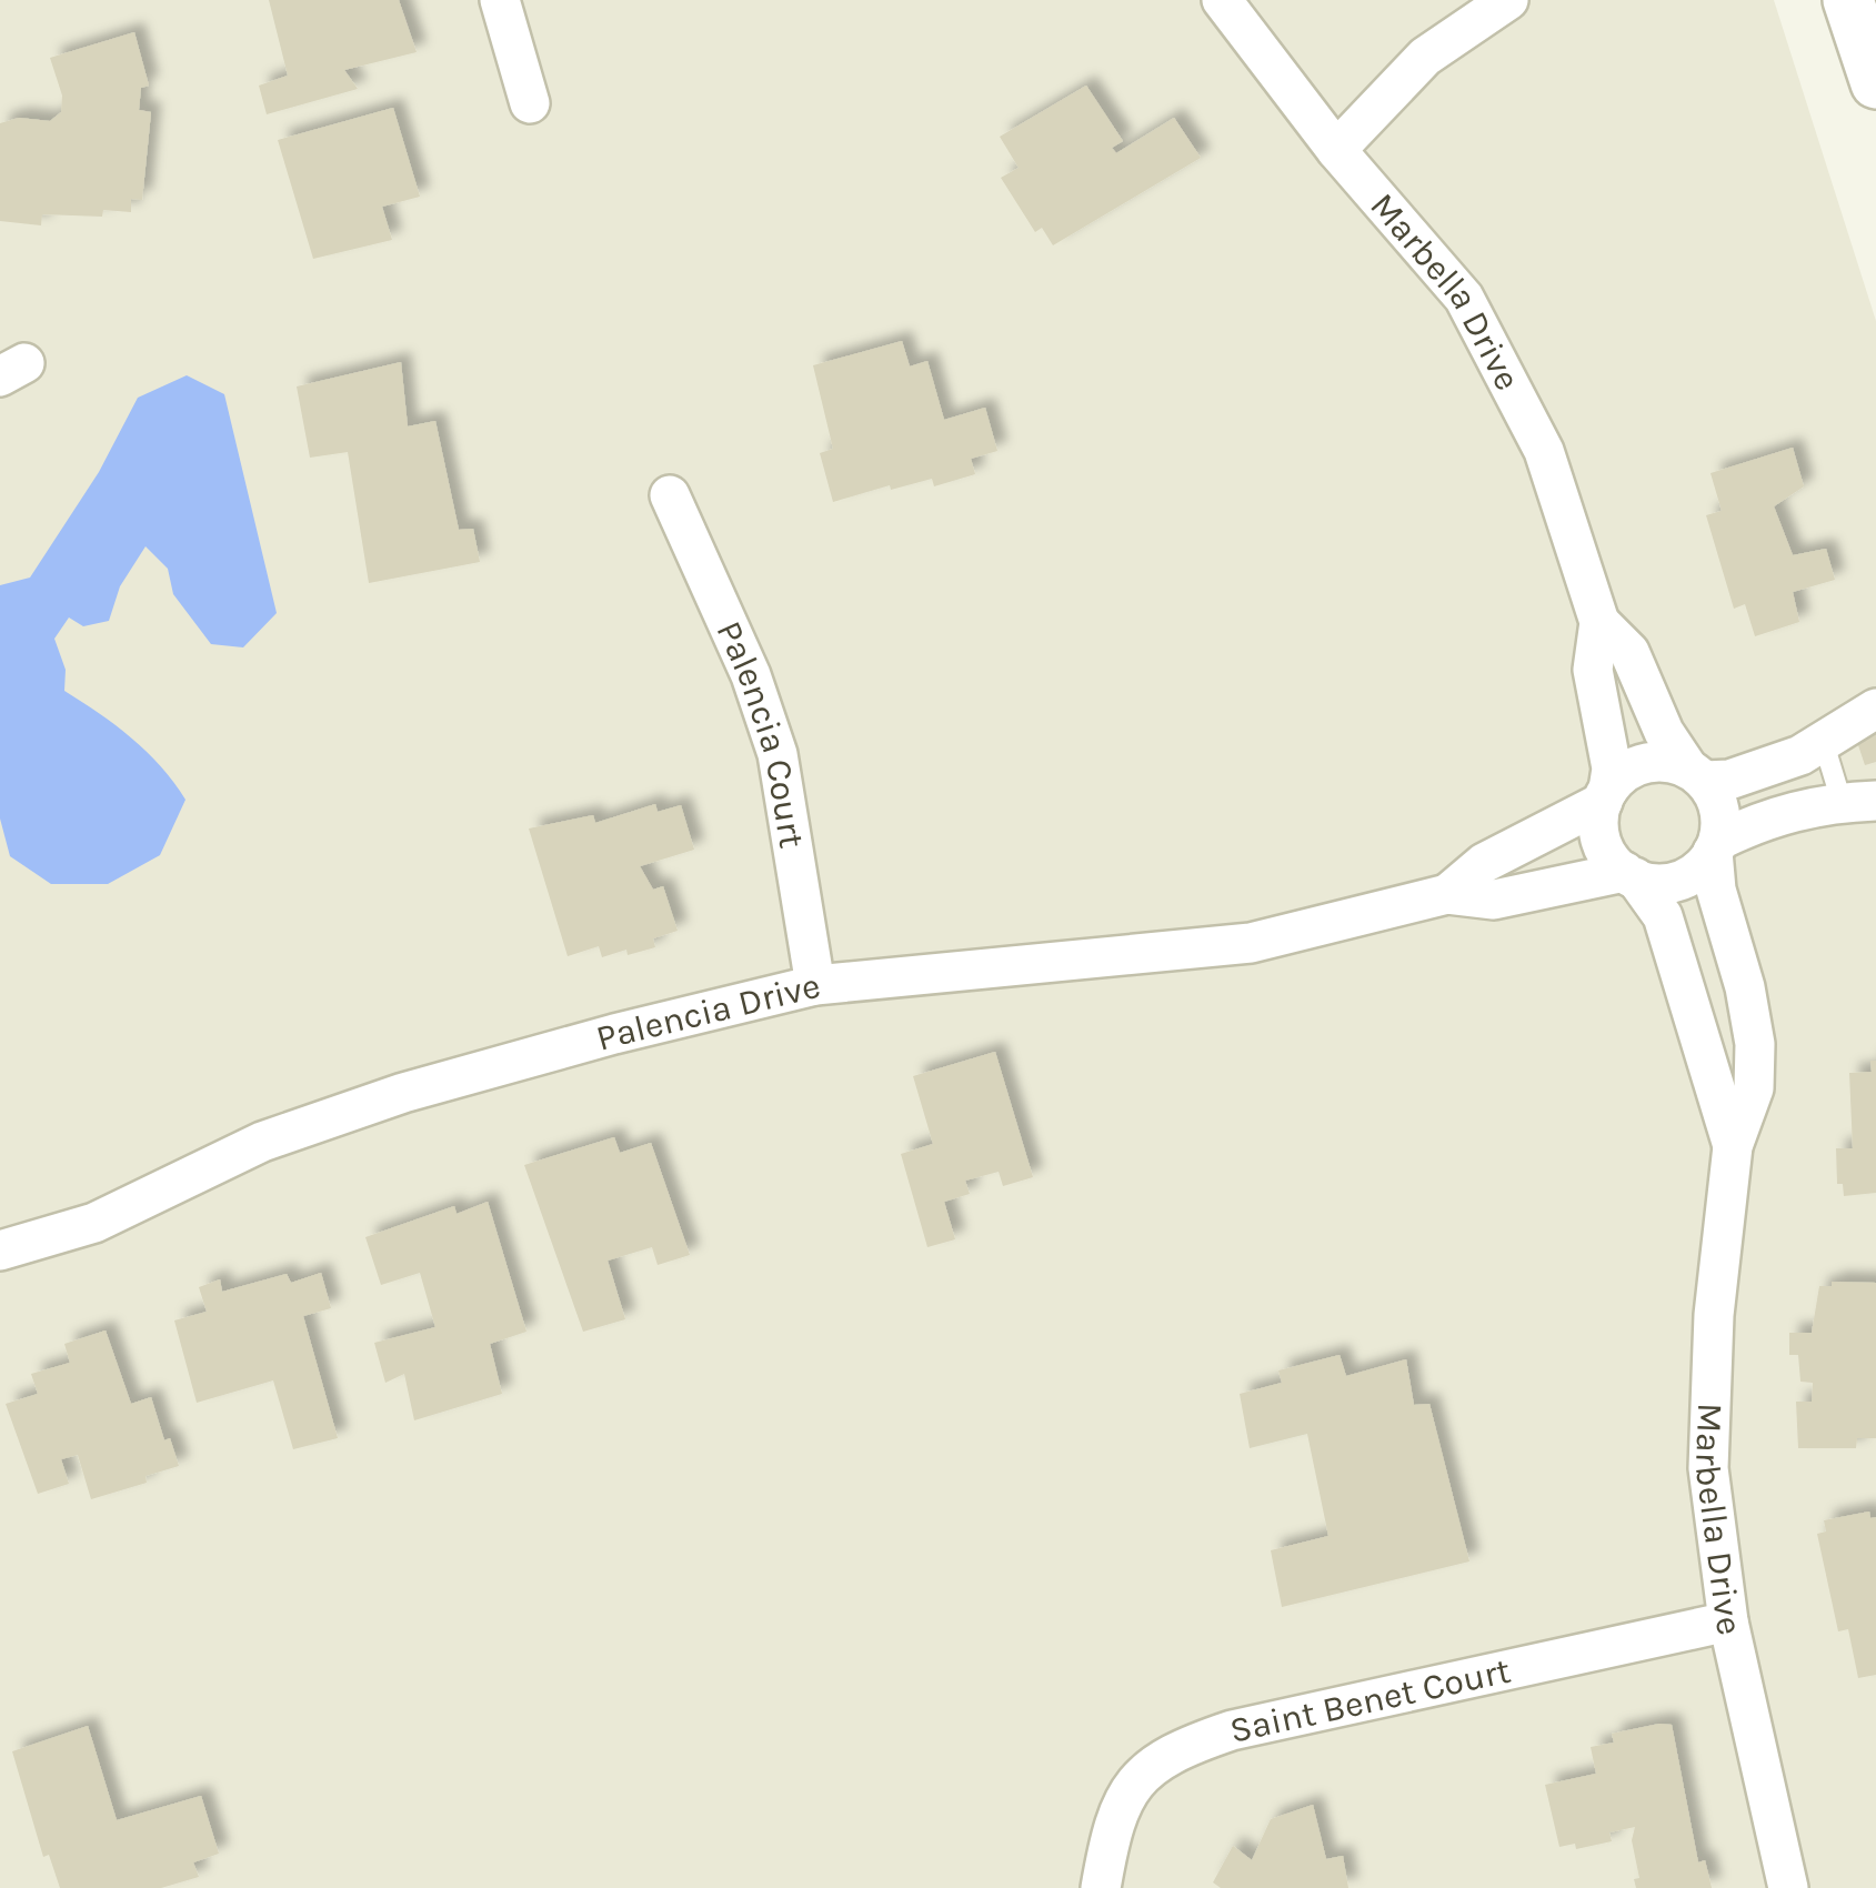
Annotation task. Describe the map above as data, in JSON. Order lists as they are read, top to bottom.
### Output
{
  "streets": {
    "street": [
      "Marbella Drive",
      "Palencia Court",
      "Palencia Drive",
      "Saint Benet Court"
    ]
  },
  "crossings": [
    ["Marbella Drive", "Palencia Drive"],
    ["Marbella Drive", "Saint Benet Court"],
    ["Palencia Court", "Palencia Drive"]
  ]
}
